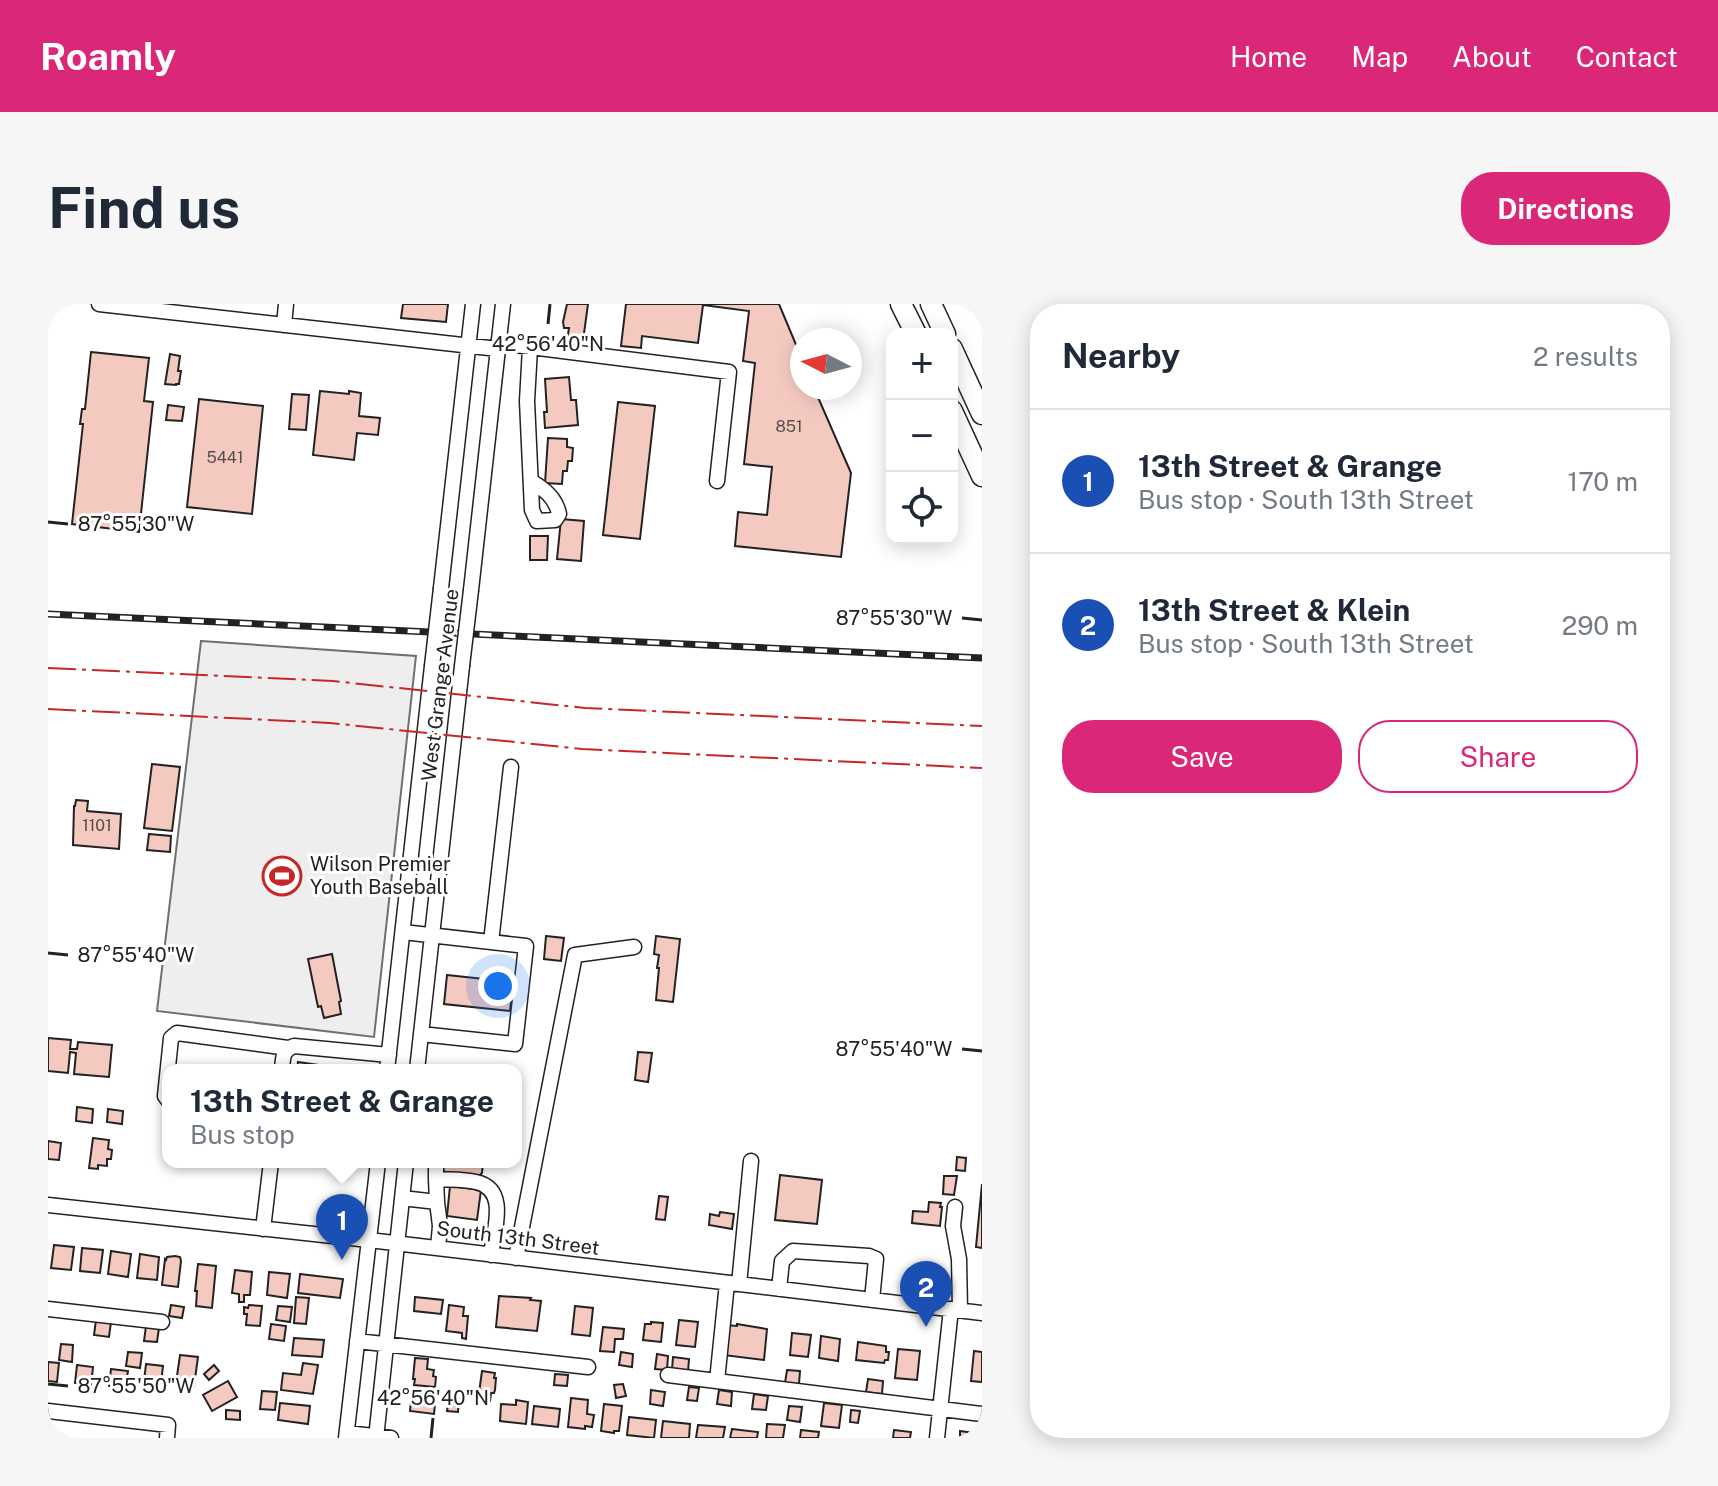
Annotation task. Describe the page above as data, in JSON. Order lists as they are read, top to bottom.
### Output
{
  "streets": {
    "street": ["West Grange Avenue", "South 13th Street"]
  },
  "places": {
    "sports": ["Wilson Premier Youth Baseball"]
  },
  "house_numbers": ["851", "5441", "1101"],
  "north": "left",
  "page": {
    "header": "Roamly",
    "nav": [
      "Home",
      "Map",
      "About",
      "Contact"
    ],
    "buttons": [
      "Directions",
      ["Save", "Share"]
    ],
    "title": "Find us",
    "heading": ["Nearby", "2 results"],
    "map_buttons": ["+", "−"],
    "list": [
      {
        "mark": "1",
        "name": "13th Street & Grange",
        "note": "Bus stop · South 13th Street",
        "value": "170 m"
      },
      {
        "mark": "2",
        "name": "13th Street & Klein",
        "note": "Bus stop · South 13th Street",
        "value": "290 m"
      }
    ],
    "popup": ["13th Street & Grange", "Bus stop"],
    "pins": ["1", "2"]
  },
  "coordinates": [
    "42°56'40\"N",
    "87°55'30\"W",
    "87°55'40\"W",
    "87°55'50\"W"
  ]
}
